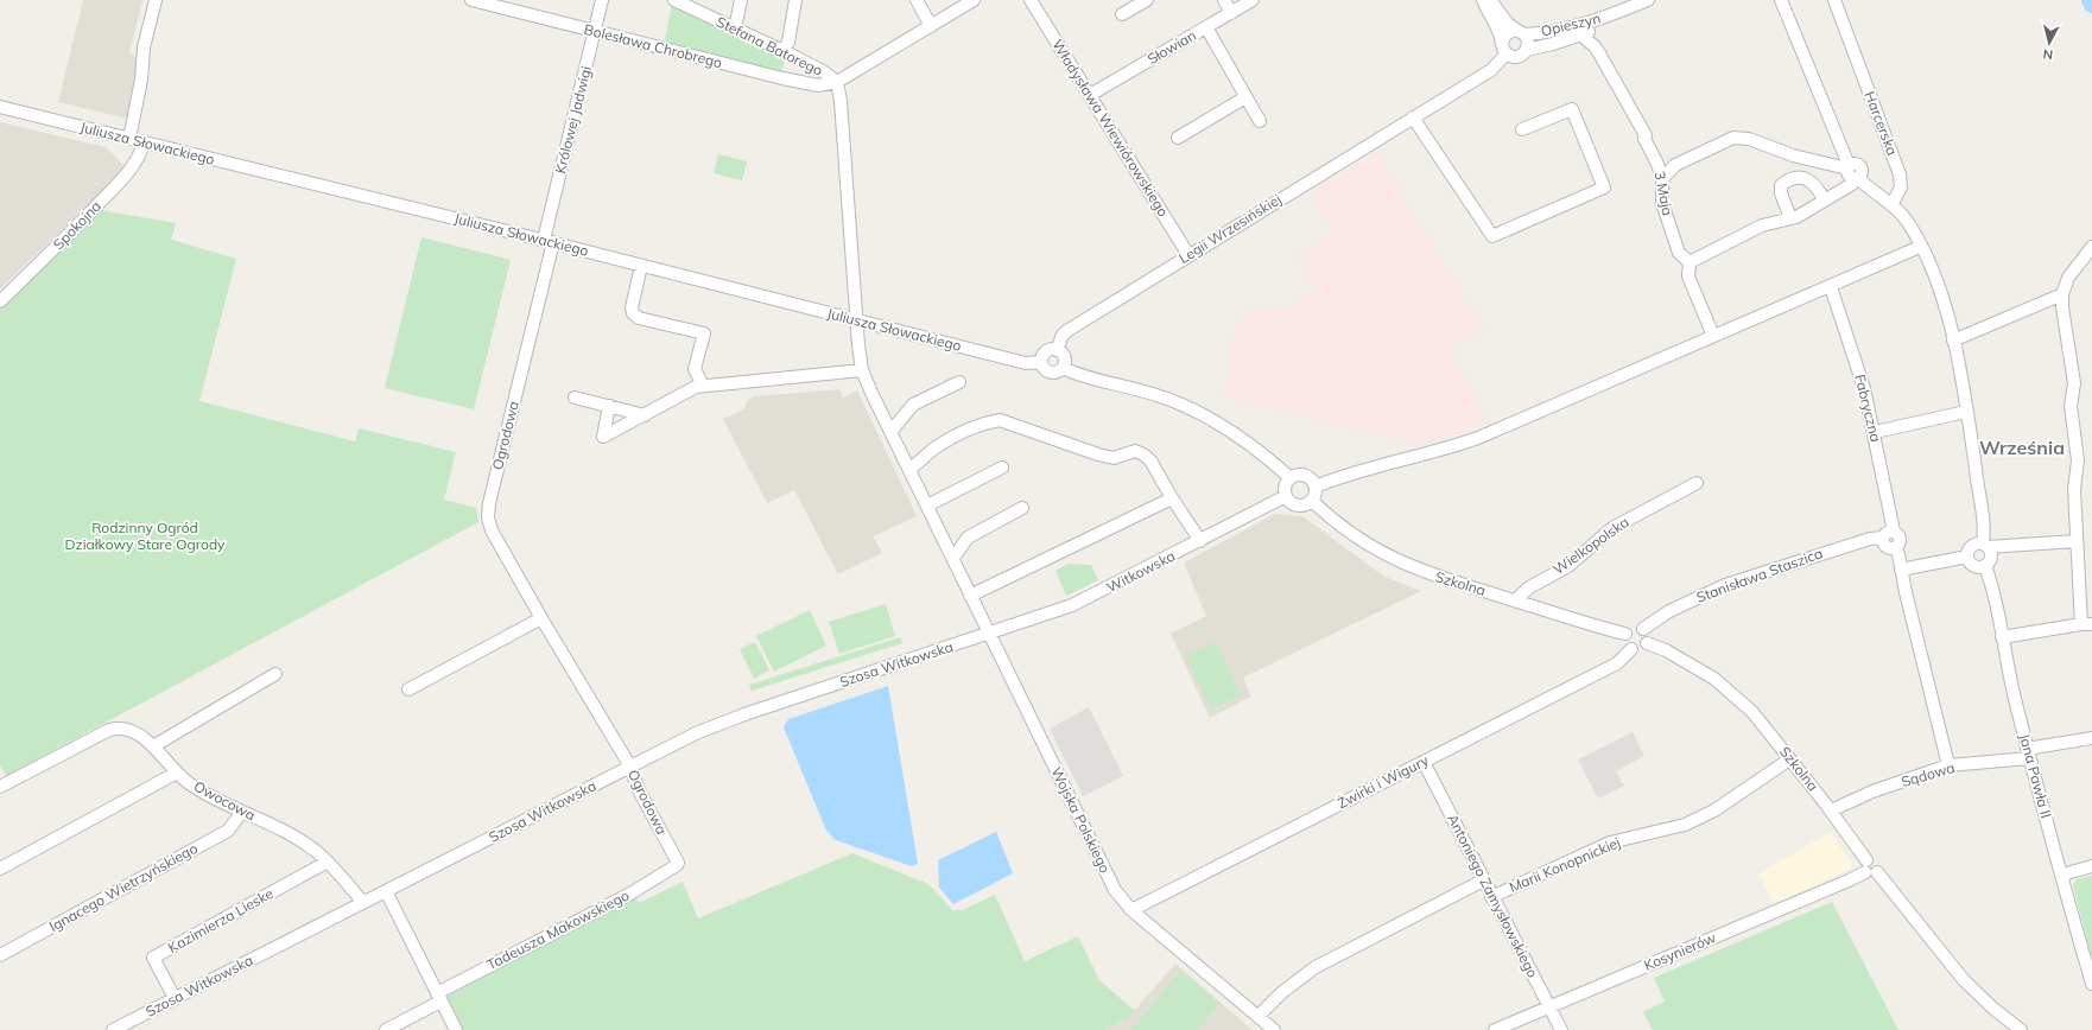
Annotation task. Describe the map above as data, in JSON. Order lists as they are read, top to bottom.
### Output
{
  "streets": {
    "street": [
      "Opieszyn",
      "Bolesława Chrobrego",
      "Stefana Batorego",
      "Słowian",
      "Królowej Jadwigi",
      "Harcerska",
      "Władysława Wiewiórowskiego",
      "Juliusza Słowackiego",
      "3 Maja",
      "Spokojna",
      "Legii Wrzesińskiej",
      "Fabryczna",
      "Ogrodowa",
      "Wielkopolska",
      "Witkowska",
      "Stanisława Staszica",
      "Szkolna",
      "Szosa Witkowska",
      "Sądowa",
      "Jana Pawła II",
      "Żwirki i Wigury",
      "Owocowa",
      "Wojska Polskiego",
      "Marii Konopnickiej",
      "Ignacego Wietrzyńskiego",
      "Antoniego Zamysłowskiego",
      "Kazimierza Lieske",
      "Tadeusza Makowskiego",
      "Kosynierów"
    ]
  },
  "crossings": [
    ["Opieszyn", "3 Maja"],
    ["Opieszyn", "Legii Wrzesińskiej"],
    ["Bolesława Chrobrego", "Stefana Batorego"],
    ["Bolesława Chrobrego", "Królowej Jadwigi"],
    ["Bolesława Chrobrego", "Wojska Polskiego"],
    ["Stefana Batorego", "Wojska Polskiego"],
    ["Słowian", "Władysława Wiewiórowskiego"],
    ["Królowej Jadwigi", "Juliusza Słowackiego"],
    ["Królowej Jadwigi", "Ogrodowa"],
    ["Władysława Wiewiórowskiego", "Legii Wrzesińskiej"],
    ["Juliusza Słowackiego", "Spokojna"],
    ["Juliusza Słowackiego", "Legii Wrzesińskiej"],
    ["Juliusza Słowackiego", "Ogrodowa"],
    ["Juliusza Słowackiego", "Wojska Polskiego"],
    ["Fabryczna", "Stanisława Staszica"],
    ["Ogrodowa", "Szosa Witkowska"],
    ["Ogrodowa", "Tadeusza Makowskiego"],
    ["Wielkopolska", "Szkolna"],
    ["Witkowska", "Szkolna"],
    ["Witkowska", "Szosa Witkowska"],
    ["Witkowska", "Wojska Polskiego"],
    ["Stanisława Staszica", "Szkolna"],
    ["Stanisława Staszica", "Żwirki i Wigury"],
    ["Szkolna", "Sądowa"],
    ["Szkolna", "Żwirki i Wigury"],
    ["Szkolna", "Marii Konopnickiej"],
    ["Szkolna", "Kosynierów"],
    ["Szosa Witkowska", "Owocowa"],
    ["Szosa Witkowska", "Wojska Polskiego"],
    ["Szosa Witkowska", "Kazimierza Lieske"],
    ["Sądowa", "Jana Pawła II"],
    ["Żwirki i Wigury", "Wojska Polskiego"],
    ["Żwirki i Wigury", "Antoniego Zamysłowskiego"],
    ["Owocowa", "Ignacego Wietrzyńskiego"],
    ["Owocowa", "Kazimierza Lieske"],
    ["Marii Konopnickiej", "Antoniego Zamysłowskiego"],
    ["Antoniego Zamysłowskiego", "Kosynierów"]
  ],
  "districts": ["Września"],
  "parks": ["Rodzinny Ogród Działkowy Stare Ogrody"],
  "north": "bottom"
}
